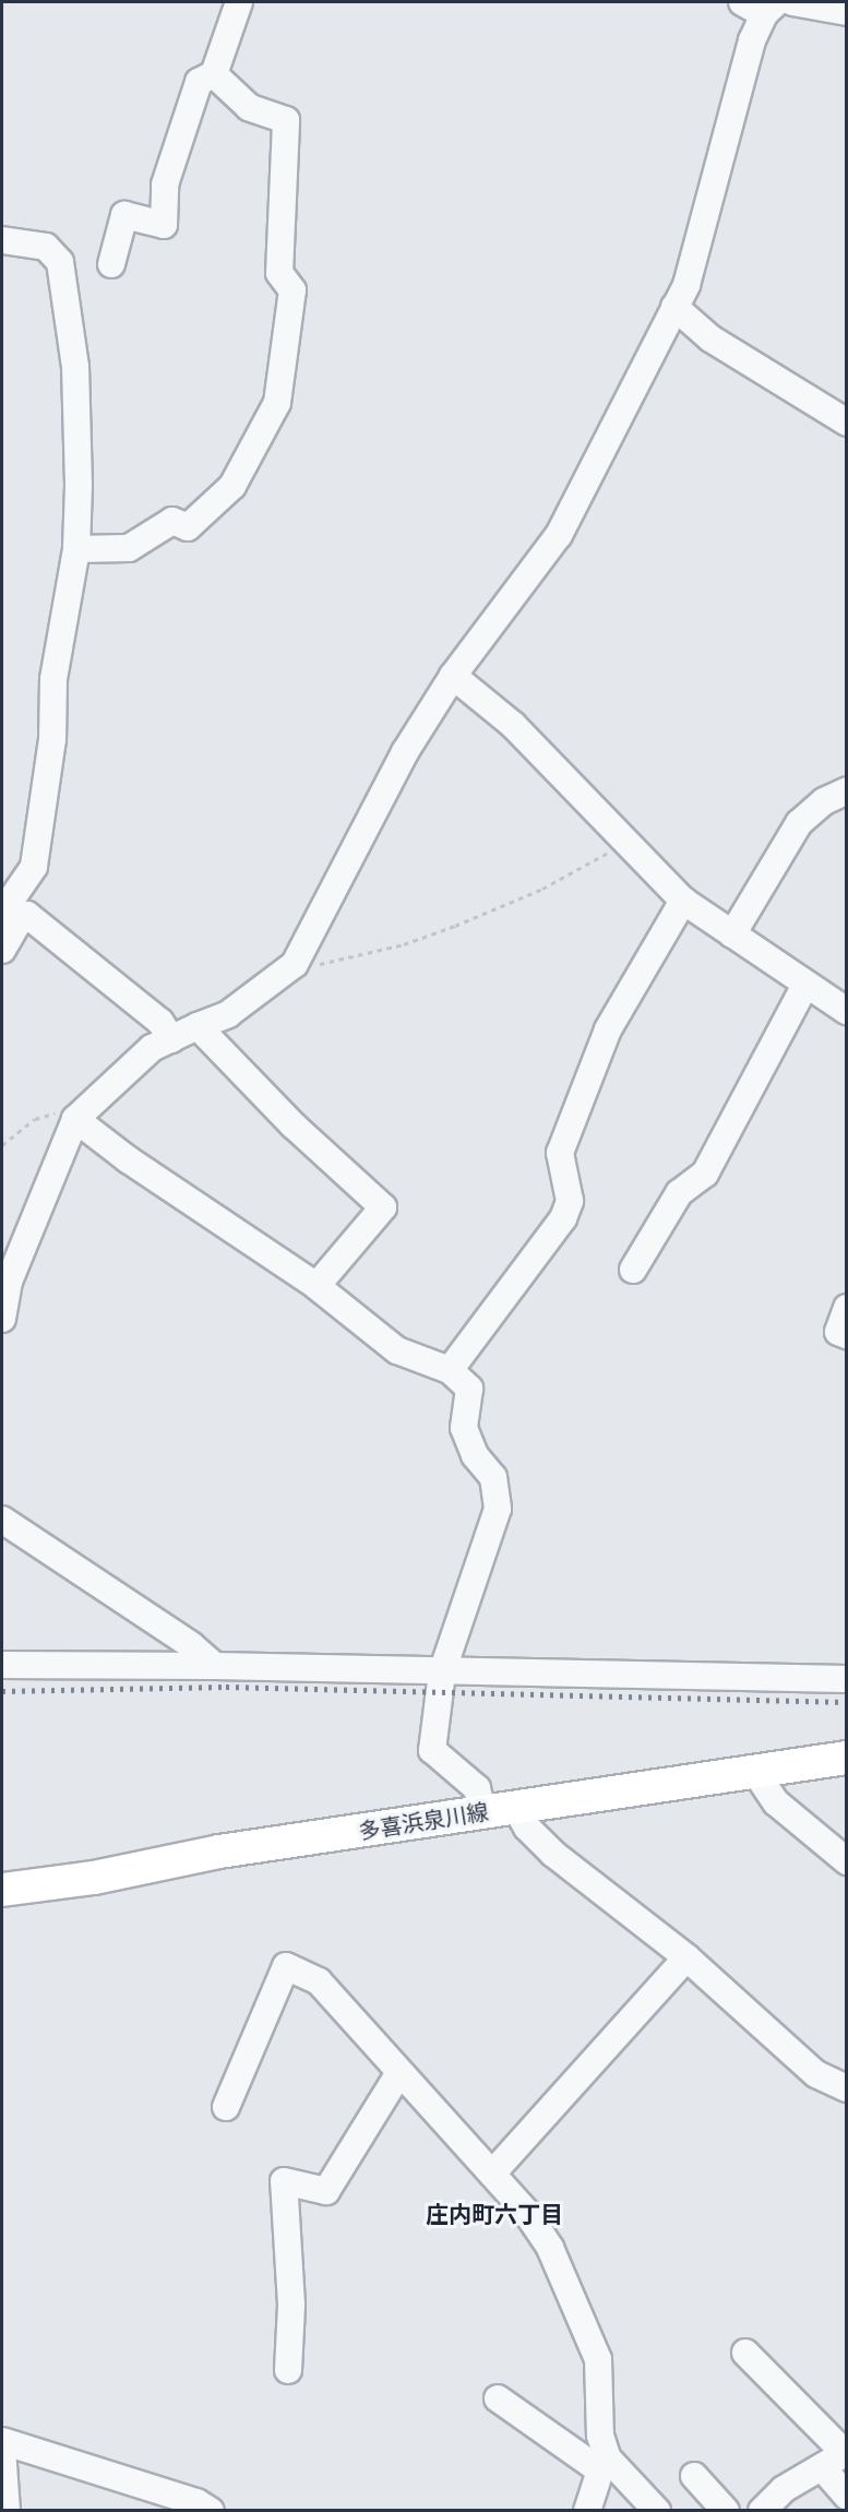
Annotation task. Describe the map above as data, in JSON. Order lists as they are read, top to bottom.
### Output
{
  "streets": {
    "main road": ["多喜浜泉川線"]
  },
  "districts": ["庄内町六丁目"]
}
